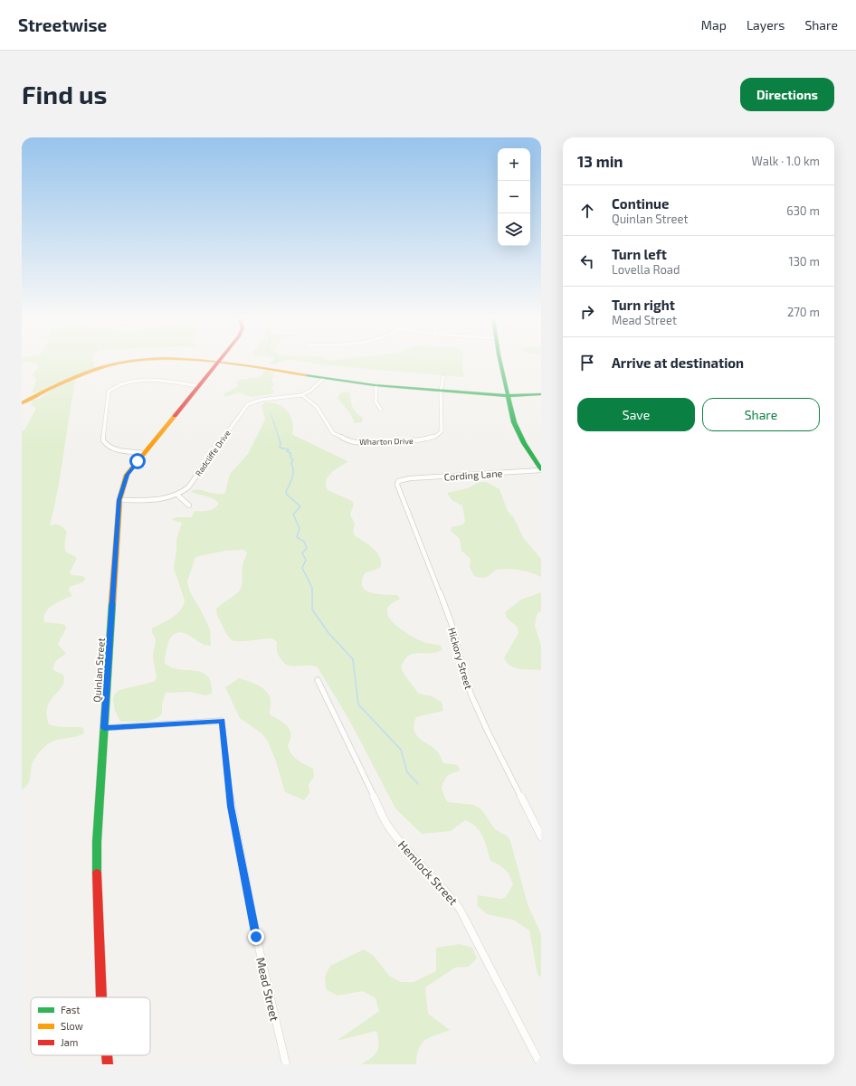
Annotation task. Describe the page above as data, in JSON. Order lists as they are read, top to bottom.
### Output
{
  "streets": {
    "street": [
      "Wharton Drive",
      "Radcliffe Drive",
      "Cording Lane",
      "Hickory Street",
      "Quinlan Street",
      "Hemlock Street",
      "Mead Street"
    ]
  },
  "crossings": [
    ["Wharton Drive", "Radcliffe Drive"],
    ["Cording Lane", "Hickory Street"],
    ["Quinlan Street", "Mead Street"]
  ],
  "legend": ["Fast", "Slow", "Jam"],
  "page": {
    "header": "Streetwise",
    "nav": ["Map", "Layers", "Share"],
    "buttons": [
      "Directions",
      ["Save", "Share"]
    ],
    "title": "Find us",
    "heading": ["13 min", "Walk · 1.0 km"],
    "map_buttons": ["+", "−"],
    "list": [
      ["Continue", "Quinlan Street", "630 m"],
      ["Turn left", "Lovella Road", "130 m"],
      ["Turn right", "Mead Street", "270 m"],
      "Arrive at destination"
    ]
  }
}
